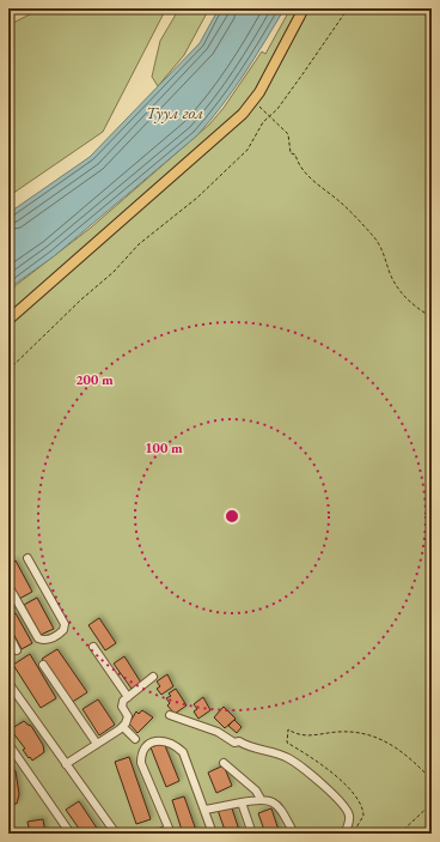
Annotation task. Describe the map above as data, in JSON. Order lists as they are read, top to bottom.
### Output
{
  "water": ["Туул гол"],
  "rings": ["200 m", "100 m"]
}
